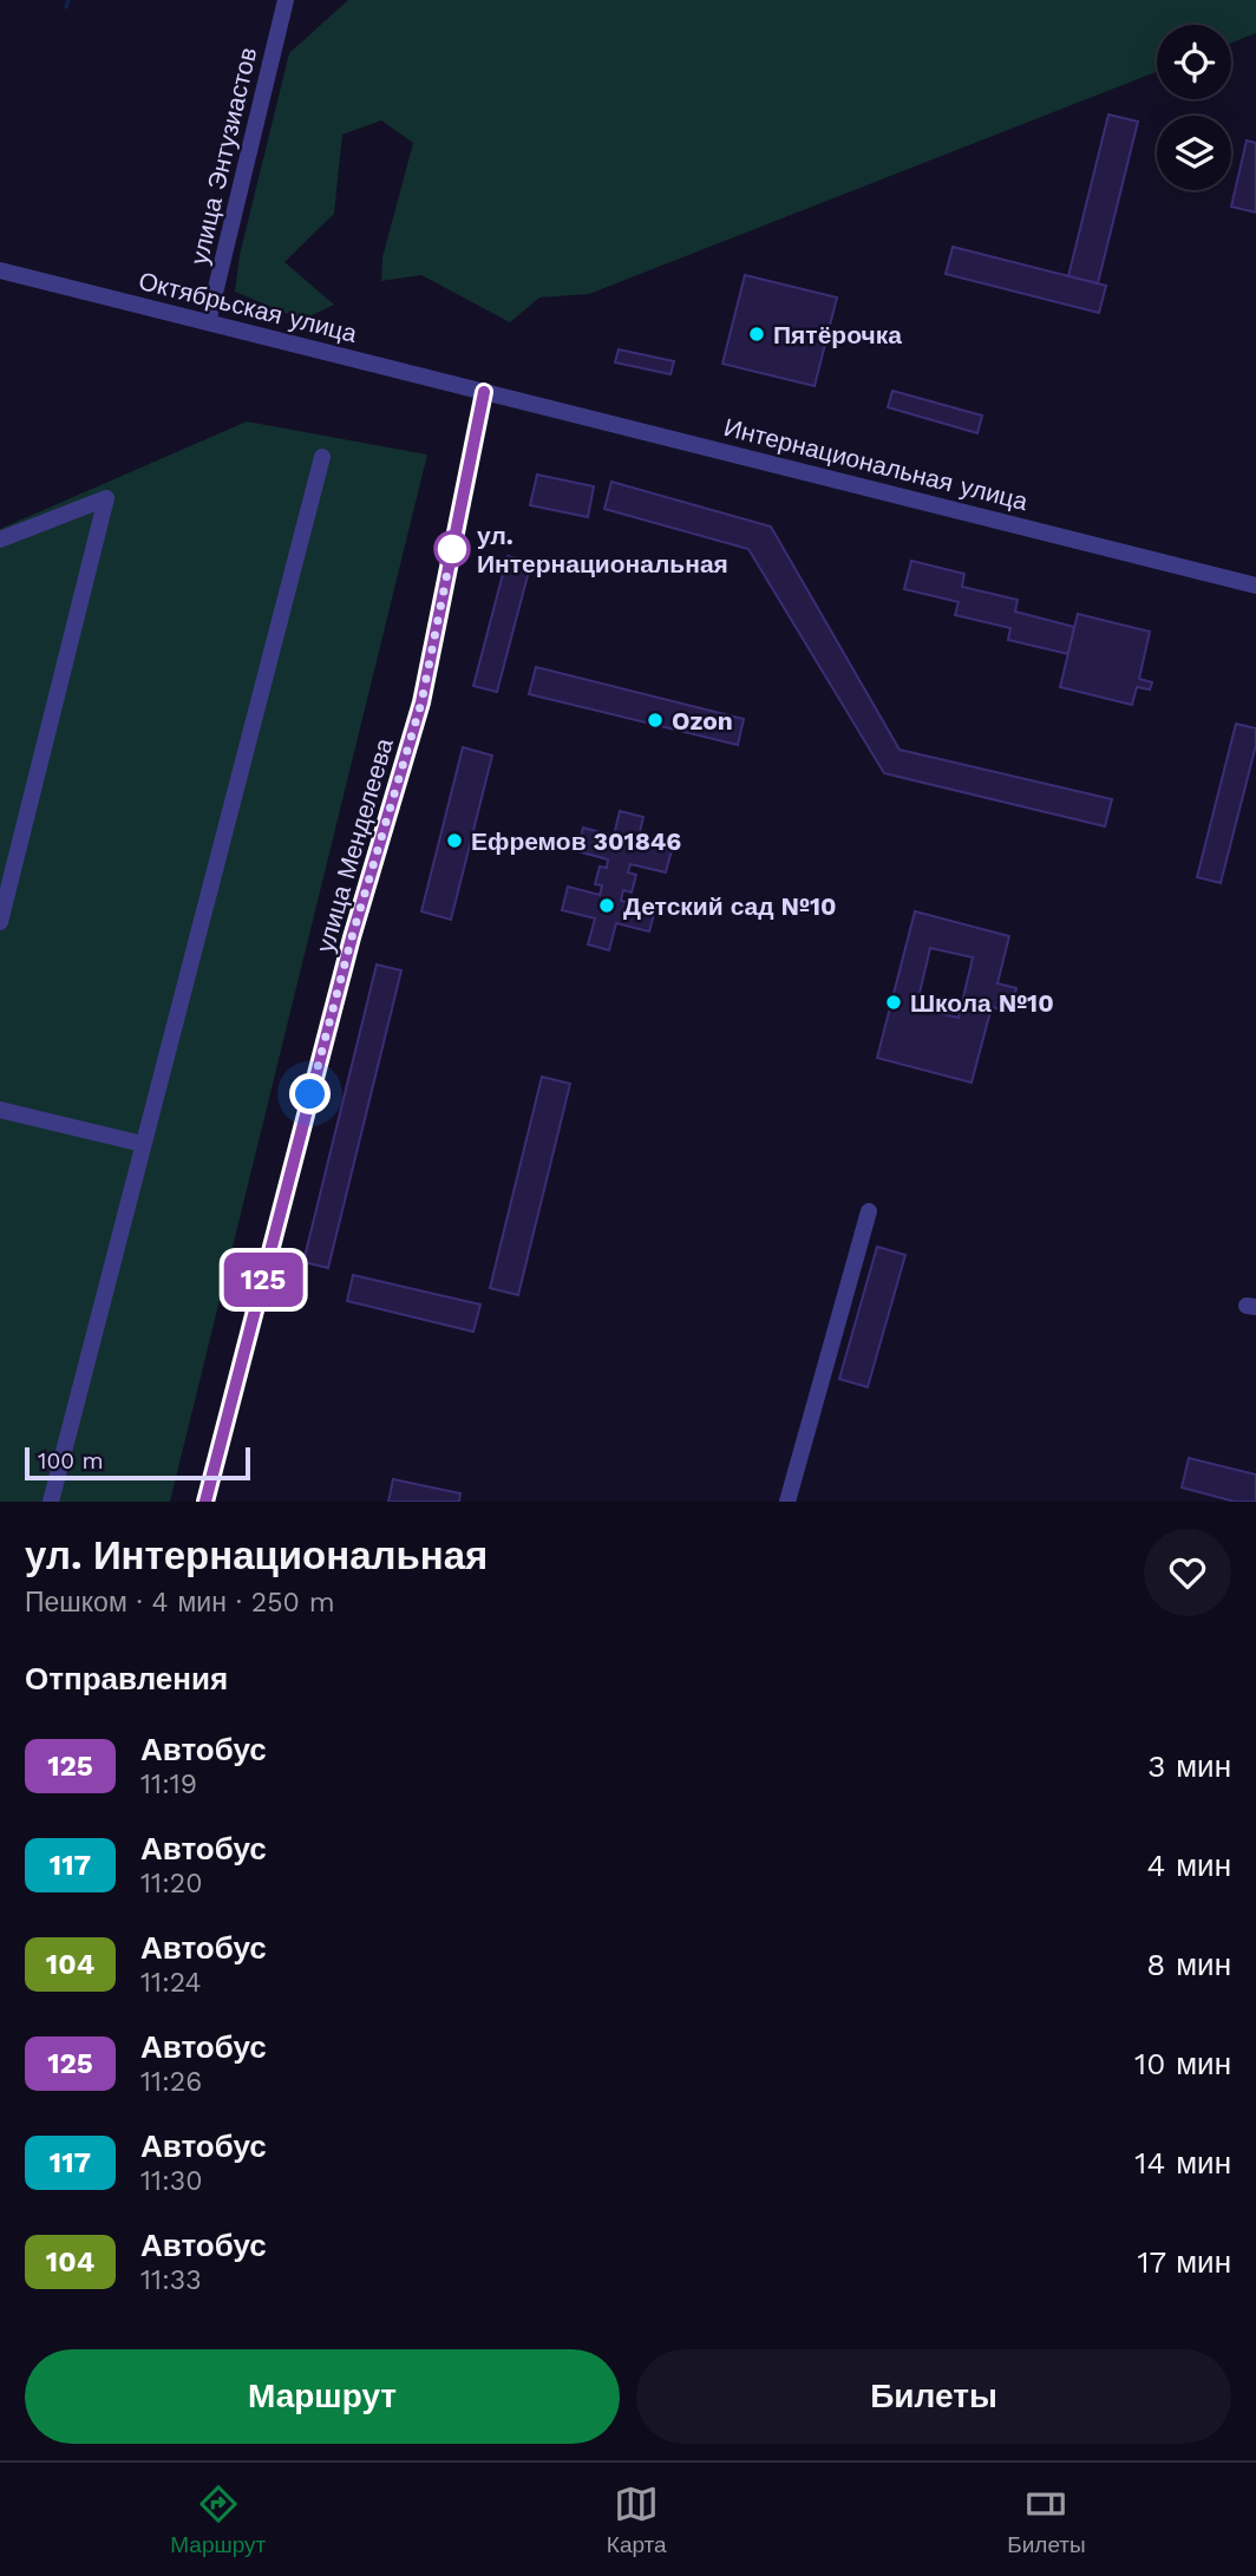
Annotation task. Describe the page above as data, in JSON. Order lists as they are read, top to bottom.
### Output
{
  "streets": {
    "street": [
      "улица Энтузиастов",
      "Октябрьская улица",
      "Интернациональная улица",
      "улица Менделеева"
    ]
  },
  "crossings": [
    ["улица Энтузиастов", "Октябрьская улица"],
    ["Октябрьская улица", "Интернациональная улица"],
    ["Октябрьская улица", "улица Менделеева"],
    ["Интернациональная улица", "улица Менделеева"]
  ],
  "places": [
    "Пятёрочка",
    "ул. Интернациональная",
    "Ozon",
    "Ефремов 301846",
    "Детский сад №10",
    "Школа №10"
  ],
  "lines": ["bus line 125"],
  "scale_bar": "100 m",
  "page": {
    "on_map": "125",
    "scale": "100 m",
    "heading": [
      ["ул. Интернациональная", "Пешком · 4 мин · 250 m"],
      "Отправления"
    ],
    "list": [
      {
        "mark": "125",
        "name": "Автобус",
        "note": "11:19",
        "value": "3 мин"
      },
      {
        "mark": "117",
        "name": "Автобус",
        "note": "11:20",
        "value": "4 мин"
      },
      {
        "mark": "104",
        "name": "Автобус",
        "note": "11:24",
        "value": "8 мин"
      },
      {
        "mark": "125",
        "name": "Автобус",
        "note": "11:26",
        "value": "10 мин"
      },
      {
        "mark": "117",
        "name": "Автобус",
        "note": "11:30",
        "value": "14 мин"
      },
      {
        "mark": "104",
        "name": "Автобус",
        "note": "11:33",
        "value": "17 мин"
      }
    ],
    "buttons": ["Маршрут", "Билеты"],
    "tabs": ["Маршрут", "Карта", "Билеты"]
  }
}
